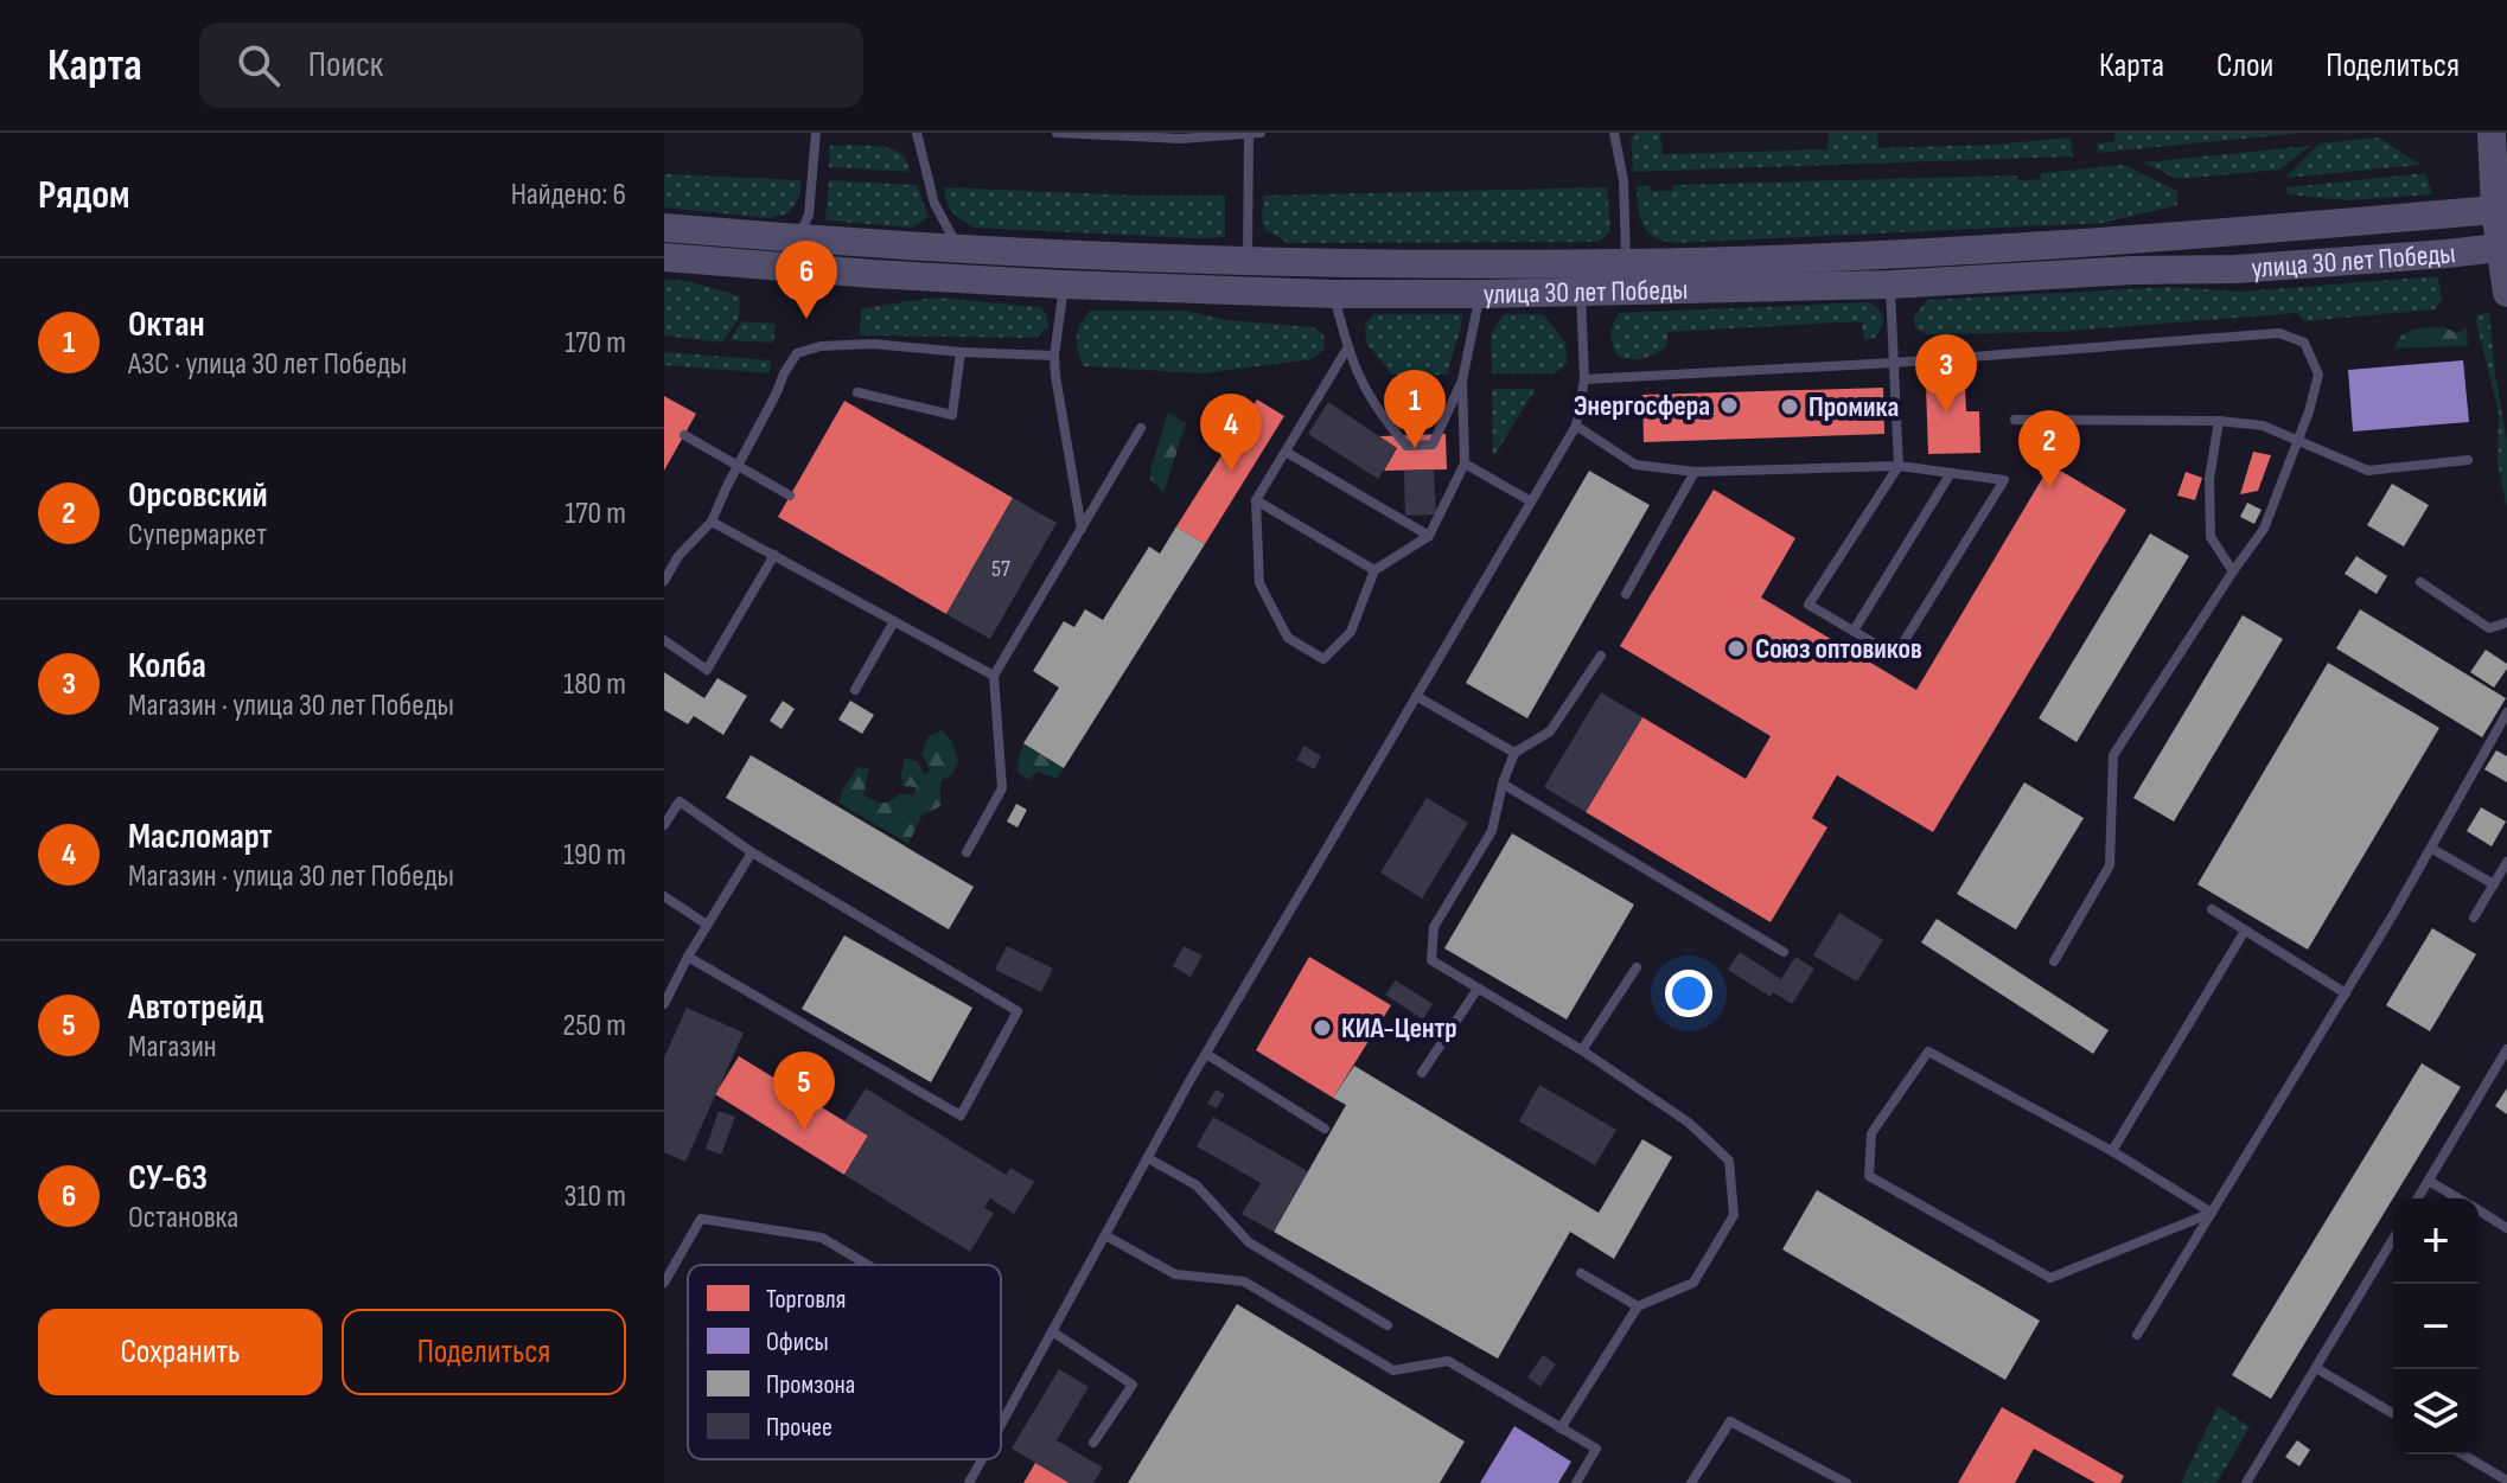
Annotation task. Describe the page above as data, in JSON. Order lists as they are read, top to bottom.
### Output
{
  "streets": {
    "main road": ["улица 30 лет Победы"]
  },
  "places": [
    "Энергосфера",
    "Промика",
    "Союз оптовиков",
    "КИА-Центр"
  ],
  "house_numbers": ["57"],
  "legend": [
    "Торговля",
    "Офисы",
    "Промзона",
    "Прочее"
  ],
  "page": {
    "header": "Карта",
    "search": "Поиск",
    "nav": ["Карта", "Слои", "Поделиться"],
    "heading": ["Рядом", "Найдено: 6"],
    "pins": [
      "6",
      "3",
      "1",
      "4",
      "2",
      "5"
    ],
    "list": [
      {
        "mark": "1",
        "name": "Октан",
        "note": "АЗС · улица 30 лет Победы",
        "value": "170 m"
      },
      {
        "mark": "2",
        "name": "Орсовский",
        "note": "Супермаркет",
        "value": "170 m"
      },
      {
        "mark": "3",
        "name": "Колба",
        "note": "Магазин · улица 30 лет Победы",
        "value": "180 m"
      },
      {
        "mark": "4",
        "name": "Масломарт",
        "note": "Магазин · улица 30 лет Победы",
        "value": "190 m"
      },
      {
        "mark": "5",
        "name": "Автотрейд",
        "note": "Магазин",
        "value": "250 m"
      },
      {
        "mark": "6",
        "name": "СУ-63",
        "note": "Остановка",
        "value": "310 m"
      }
    ],
    "map_buttons": ["+", "−"],
    "buttons": ["Сохранить", "Поделиться"]
  }
}
